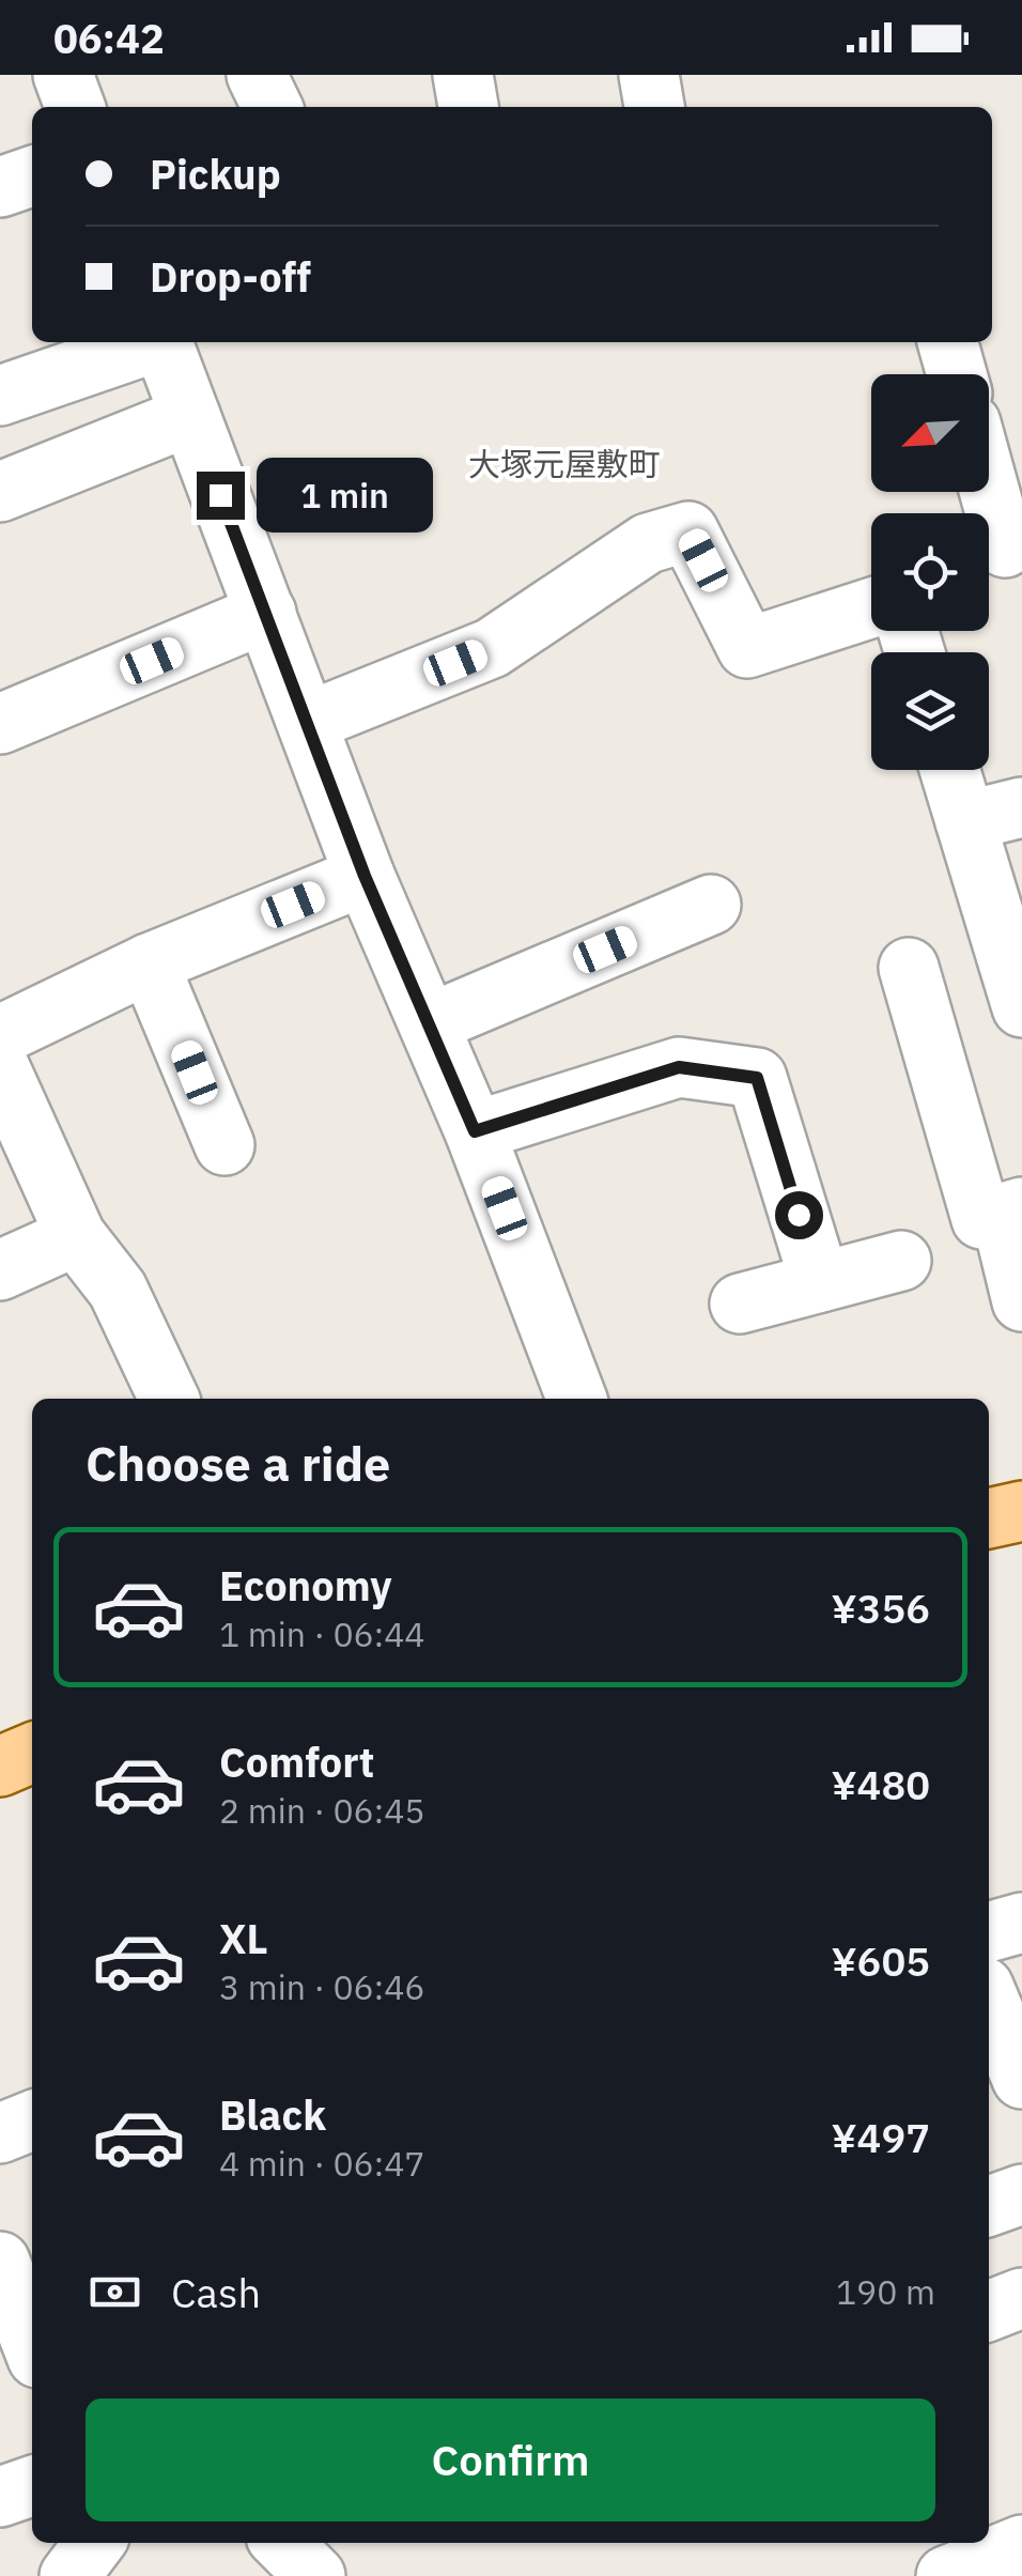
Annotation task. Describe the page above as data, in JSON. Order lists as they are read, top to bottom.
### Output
{
  "districts": ["大塚元屋敷町"],
  "north": "bottom left",
  "page": {
    "status": "06:42",
    "banner": ["Pickup", "Drop-off"],
    "bubble": "1 min",
    "heading": "Choose a ride",
    "list": [
      {
        "name": "Economy",
        "note": "1 min · 06:44",
        "value": "¥356"
      },
      {
        "name": "Comfort",
        "note": "2 min · 06:45",
        "value": "¥480"
      },
      {
        "name": "XL",
        "note": "3 min · 06:46",
        "value": "¥605"
      },
      {
        "name": "Black",
        "note": "4 min · 06:47",
        "value": "¥497"
      }
    ],
    "pay": ["Cash", "190 m"],
    "buttons": "Confirm"
  }
}
